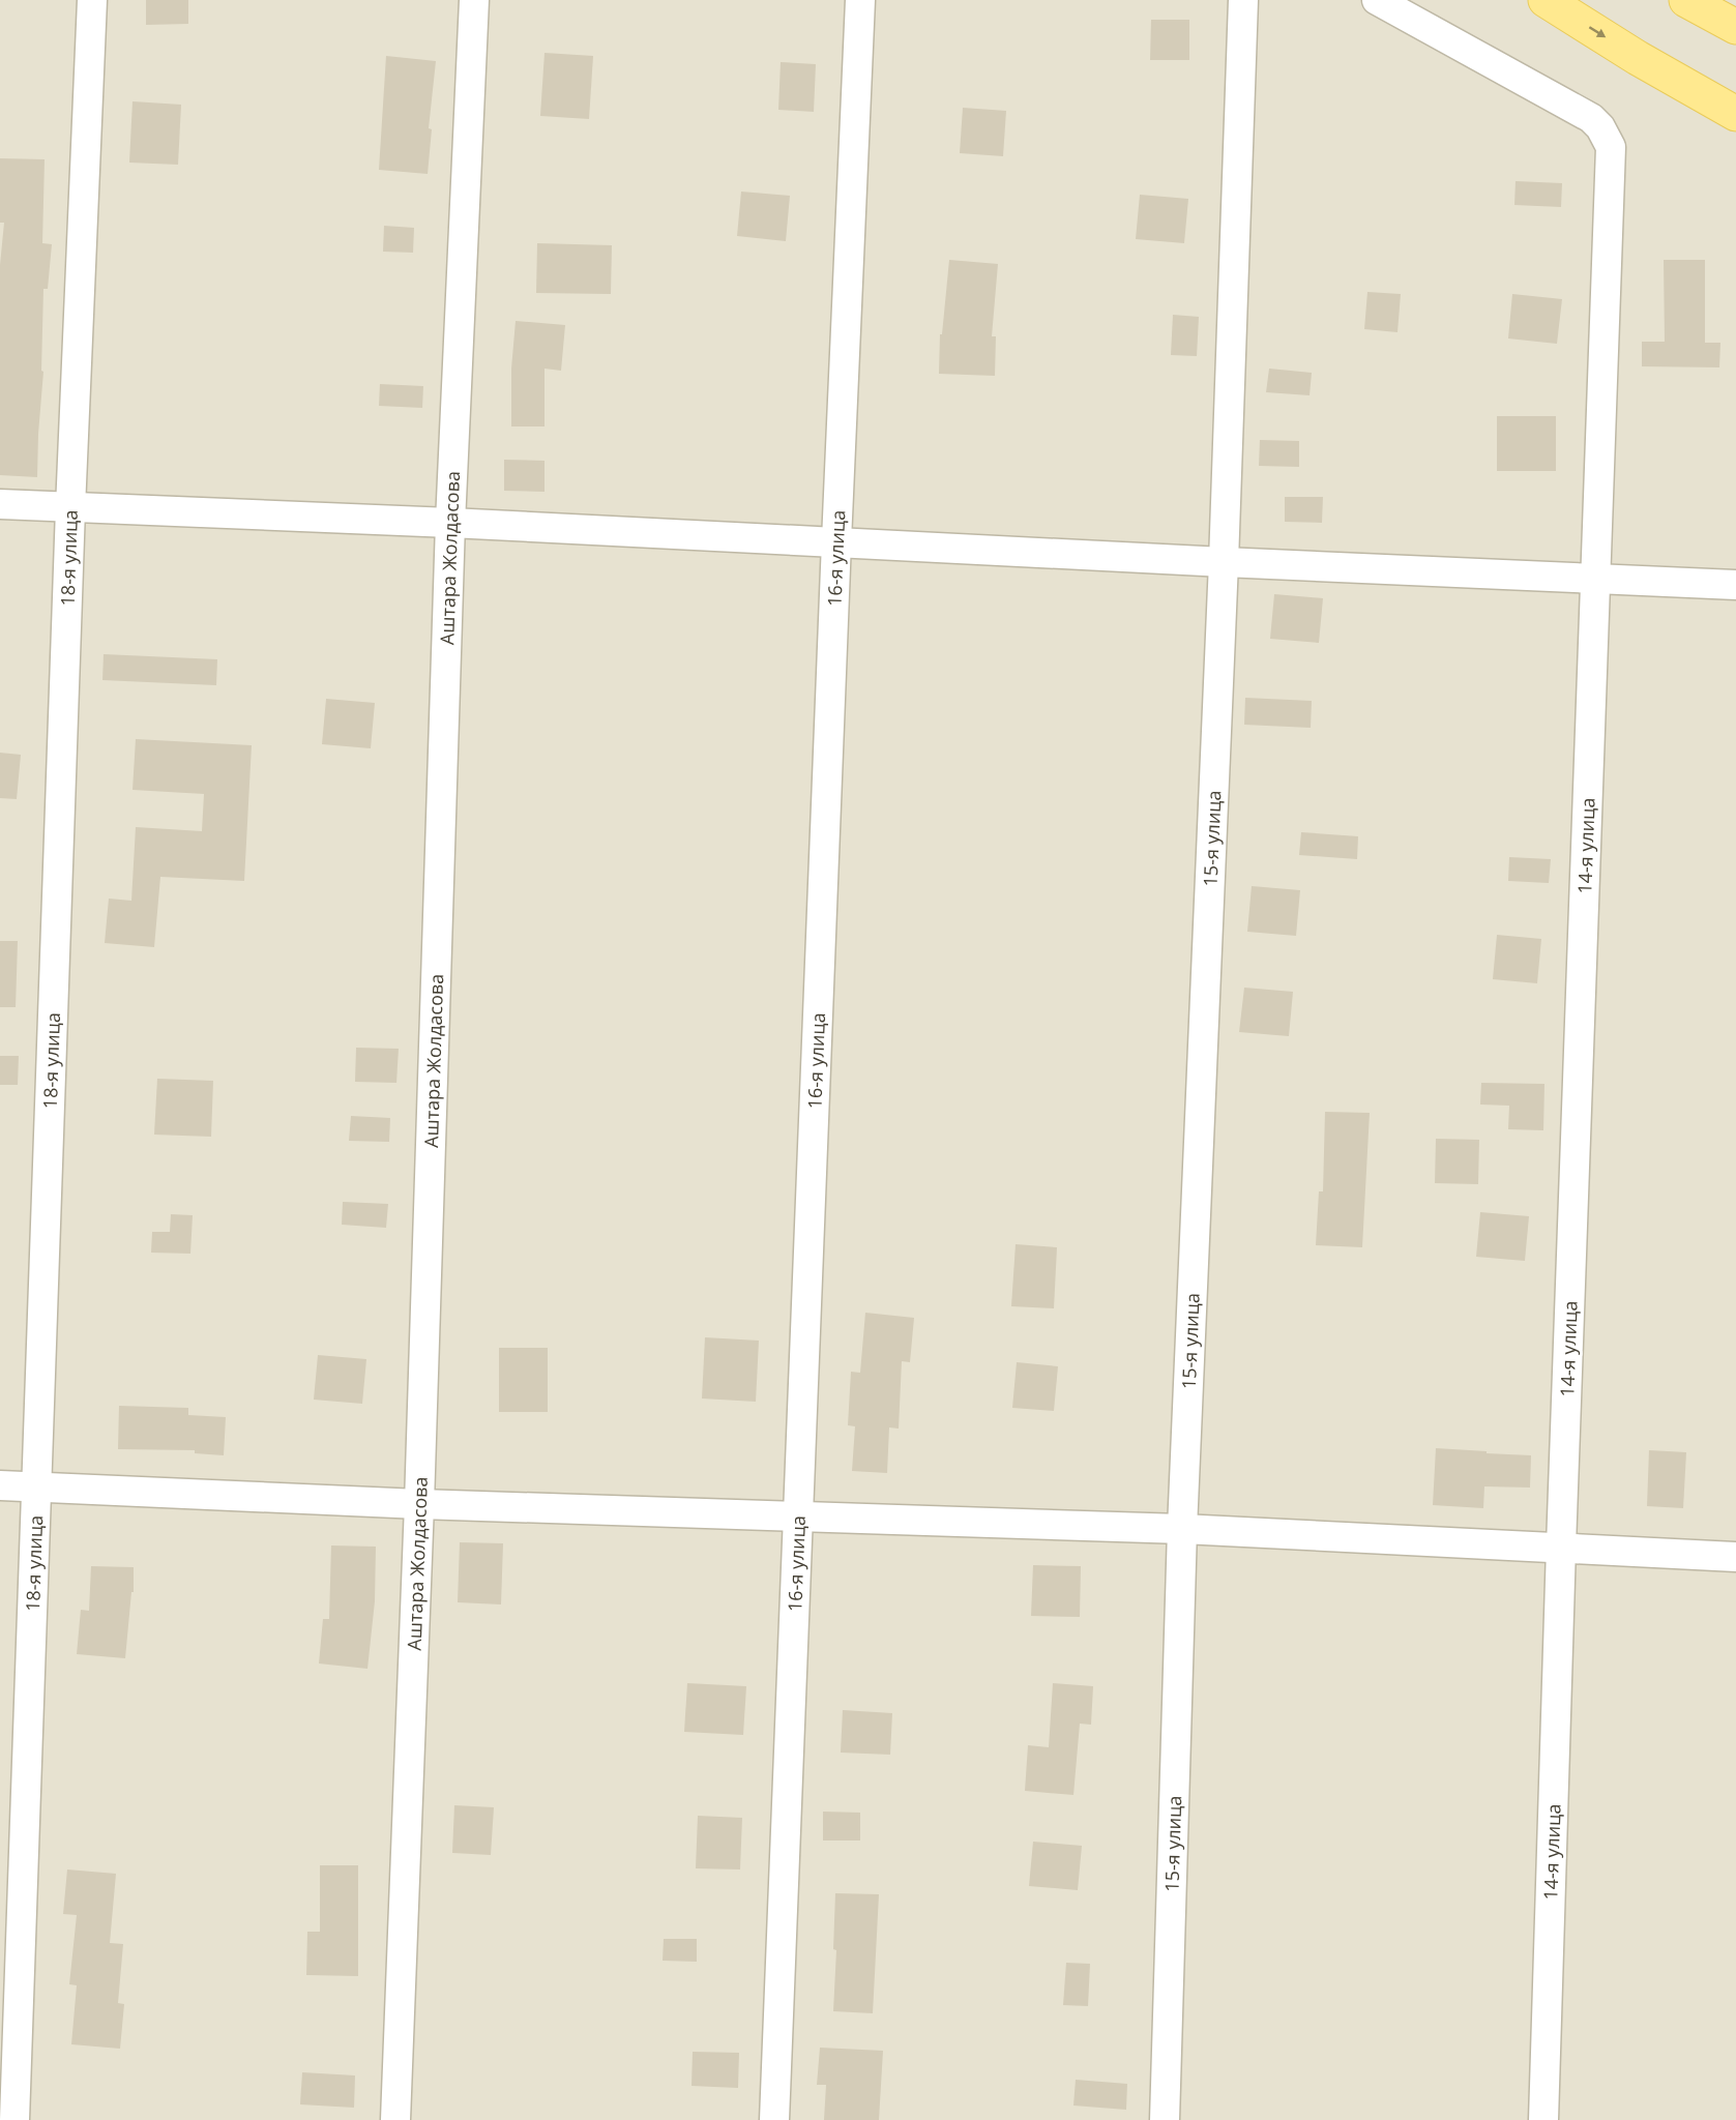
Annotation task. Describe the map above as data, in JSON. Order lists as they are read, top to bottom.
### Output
{
  "streets": {
    "street": [
      "18-я улица",
      "Аштара Жолдасова",
      "16-я улица",
      "15-я улица",
      "14-я улица"
    ]
  }
}
